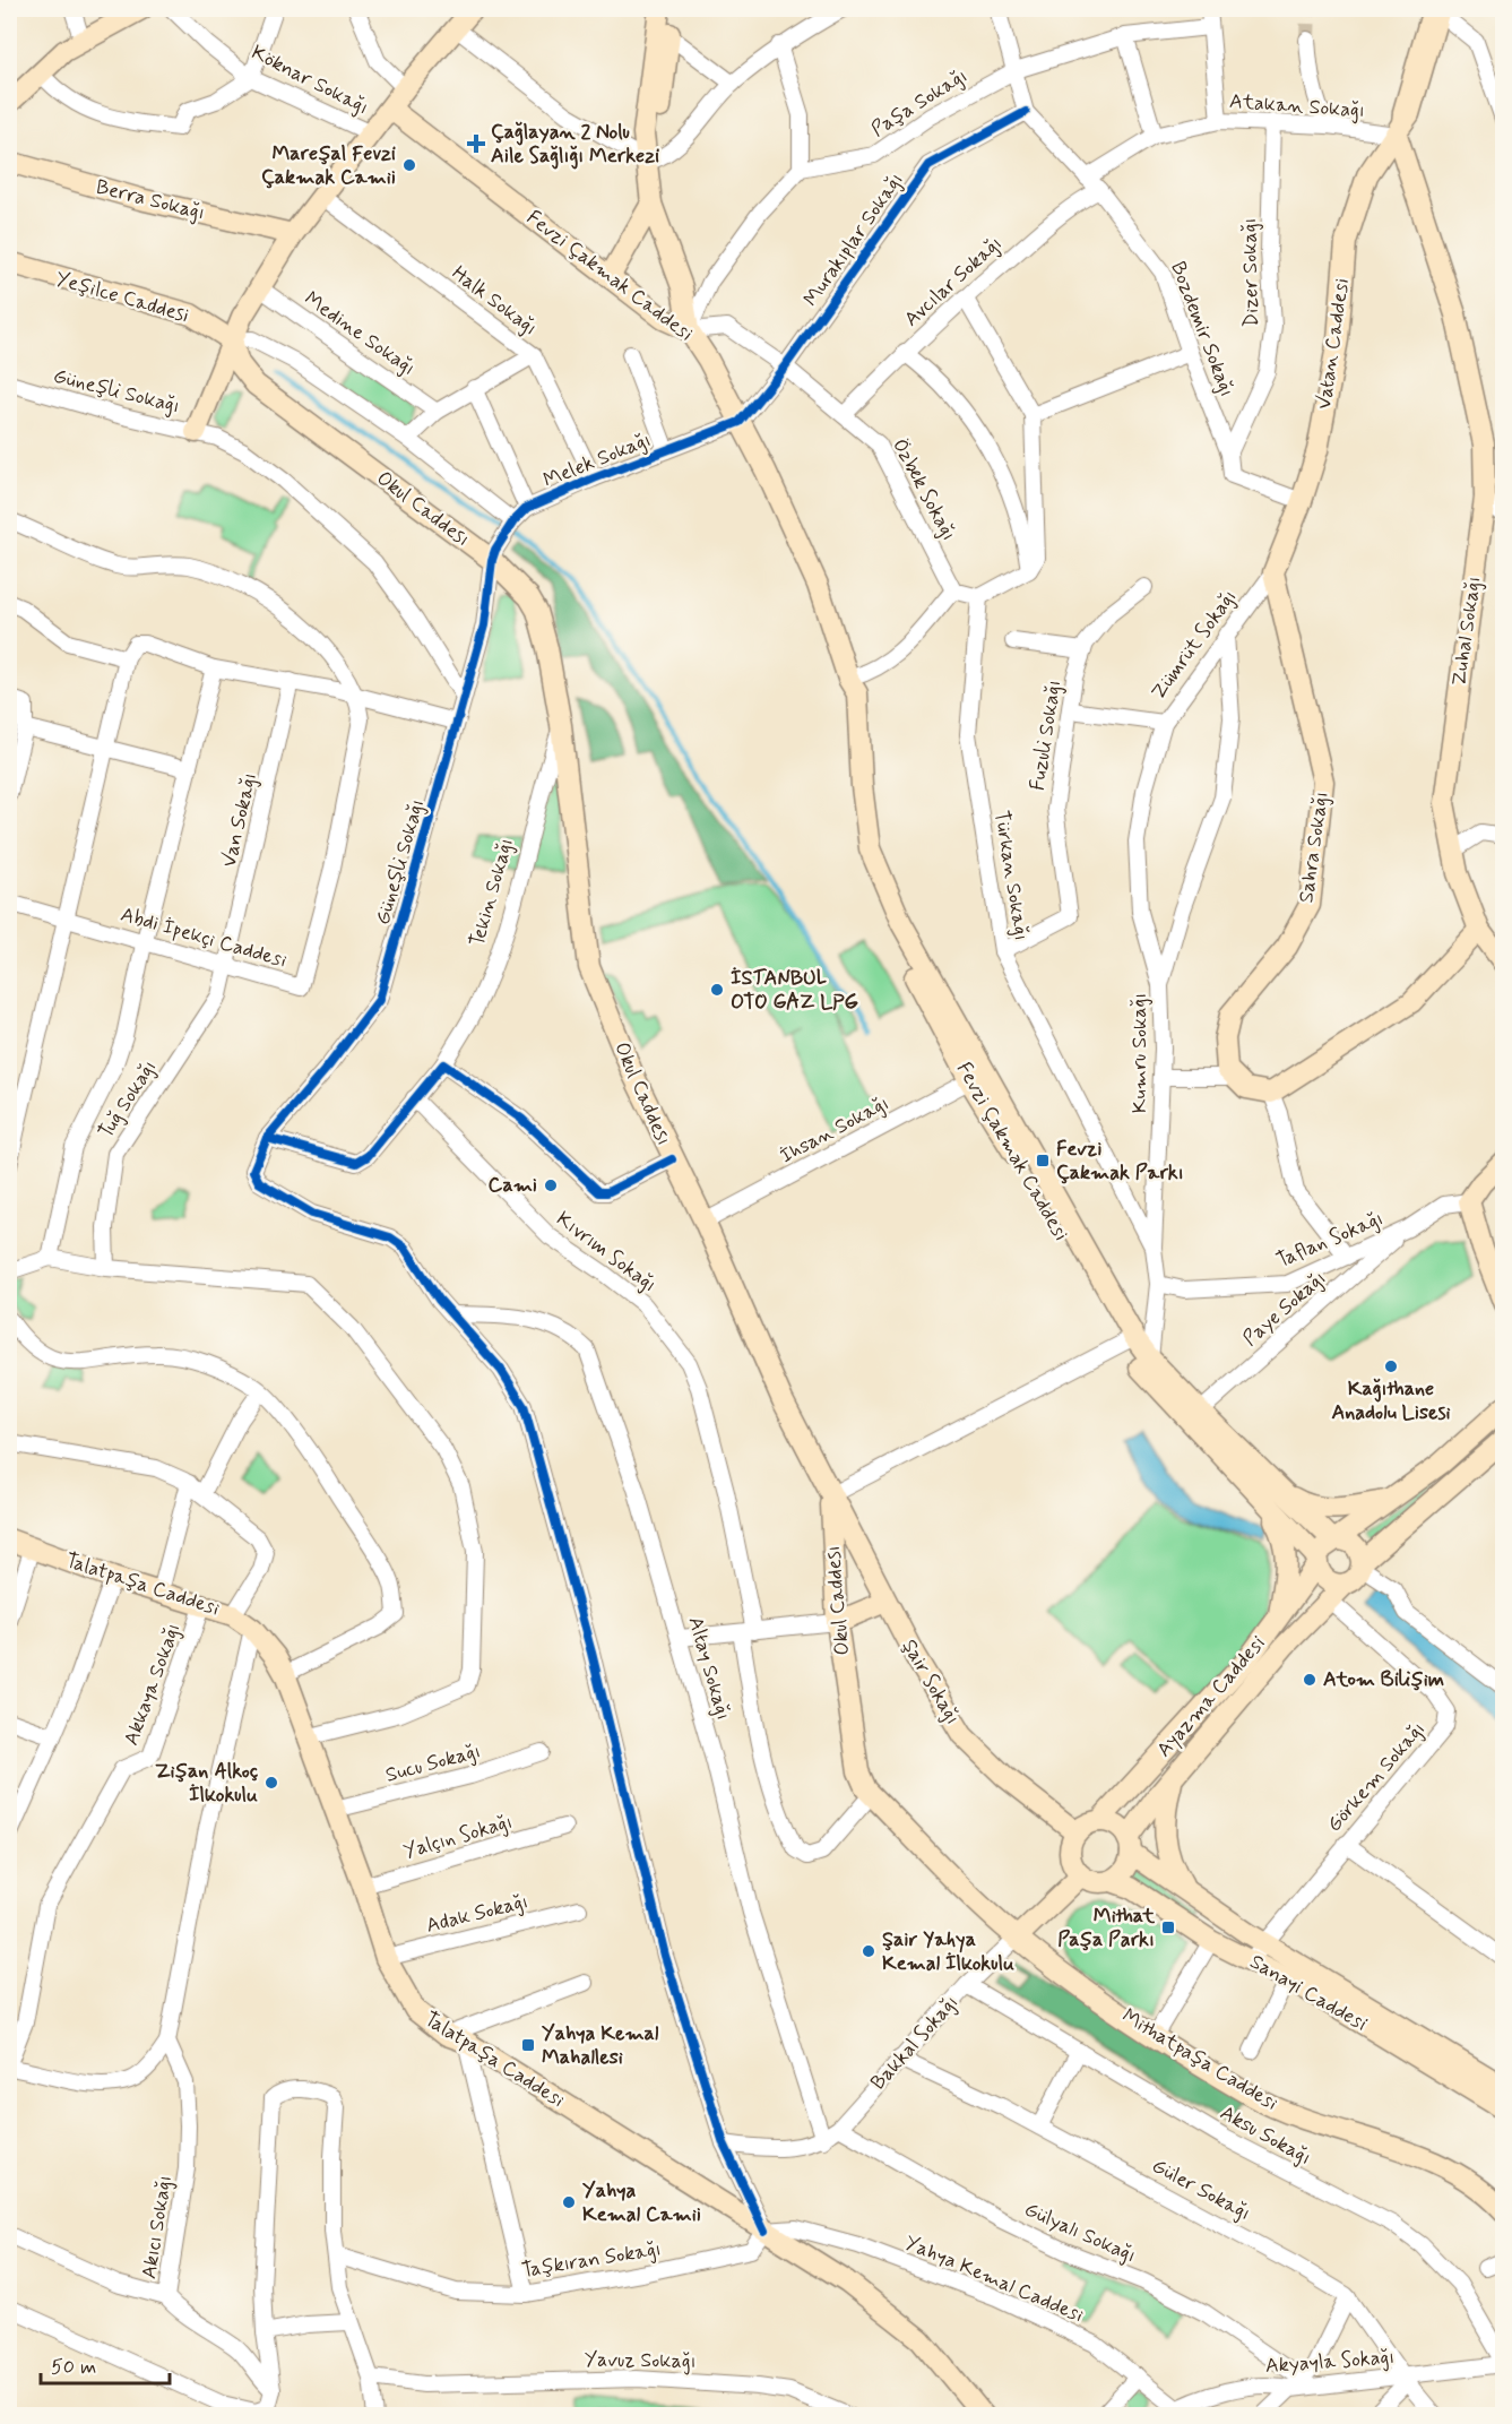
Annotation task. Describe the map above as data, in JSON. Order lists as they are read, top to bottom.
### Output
{
  "streets": {
    "main road": [
      "Berra Sokağı",
      "Fevzi Çakmak Caddesi",
      "Yeşilce Caddesi",
      "Vatan Caddesi",
      "Okul Caddesı",
      "Zuhal Sokağı",
      "Sahra Sokağı",
      "Talatpaşa Caddesi",
      "Şair Sokağı",
      "Ayazma Caddesi",
      "Sanayi Caddesi",
      "Bakkal Sokağı",
      "Mithatpaşa Caddesi"
    ],
    "street": [
      "Köknar Sokağı",
      "Paşa Sokağı",
      "Atakan Sokağı",
      "Murakıplar Sokağı",
      "Dizer Sokağı",
      "Avcılar Sokağı",
      "Halk Sokağı",
      "Bozdemir Sokağı",
      "Medine Sokağı",
      "Güneşli Sokağı",
      "Melek Sokağı",
      "Özbek Sokağı",
      "Zümrüt Sokağı",
      "Fuzuli Sokağı",
      "Van Sokağı",
      "Türkan Sokağı",
      "Tekin Sokağı",
      "Abdi İpekçi Caddesi",
      "Kumru Sokağı",
      "Tuğ Sokağı",
      "İhsan Sokağı",
      "Taflan Sokağı",
      "Kıvrım Sokağı",
      "Paye Sokağı",
      "Altay Sokağı",
      "Akkaya Sokağı",
      "Sucu Sokağı",
      "Görkem Sokağı",
      "Yalçın Sokağı",
      "Adak Sokağı",
      "Aksu Sokağı",
      "Güler Sokağı",
      "Akıcı Sokağı",
      "Gülyalı Sokağı",
      "Taşkıran Sokağı",
      "Yahya Kemal Caddesi",
      "Yavuz Sokağı",
      "Akyayla Sokağı"
    ]
  },
  "crossings": [
    ["Paşa Sokağı", "Bozdemir Sokağı"],
    ["Atakan Sokağı", "Dizer Sokağı"],
    ["Atakan Sokağı", "Bozdemir Sokağı"],
    ["Atakan Sokağı", "Vatan Caddesi"],
    ["Atakan Sokağı", "Zuhal Sokağı"],
    ["Murakıplar Sokağı", "Fevzi Çakmak Caddesi"],
    ["Murakıplar Sokağı", "Bozdemir Sokağı"],
    ["Murakıplar Sokağı", "Melek Sokağı"],
    ["Murakıplar Sokağı", "Özbek Sokağı"],
    ["Dizer Sokağı", "Bozdemir Sokağı"],
    ["Fevzi Çakmak Caddesi", "Melek Sokağı"],
    ["Fevzi Çakmak Caddesi", "Özbek Sokağı"],
    ["Fevzi Çakmak Caddesi", "Kumru Sokağı"],
    ["Fevzi Çakmak Caddesi", "İhsan Sokağı"],
    ["Fevzi Çakmak Caddesi", "Paye Sokağı"],
    ["Fevzi Çakmak Caddesi", "Ayazma Caddesi"],
    ["Avcılar Sokağı", "Bozdemir Sokağı"],
    ["Avcılar Sokağı", "Özbek Sokağı"],
    ["Yeşilce Caddesi", "Okul Caddesı"],
    ["Halk Sokağı", "Melek Sokağı"],
    ["Bozdemir Sokağı", "Vatan Caddesi"],
    ["Vatan Caddesi", "Zuhal Sokağı"],
    ["Vatan Caddesi", "Zümrüt Sokağı"],
    ["Vatan Caddesi", "Sahra Sokağı"],
    ["Güneşli Sokağı", "Melek Sokağı"],
    ["Güneşli Sokağı", "Okul Caddesı"],
    ["Güneşli Sokağı", "Tekin Sokağı"],
    ["Güneşli Sokağı", "Talatpaşa Caddesi"],
    ["Güneşli Sokağı", "Altay Sokağı"],
    ["Güneşli Sokağı", "Bakkal Sokağı"],
    ["Güneşli Sokağı", "Taşkıran Sokağı"],
    ["Güneşli Sokağı", "Yahya Kemal Caddesi"],
    ["Melek Sokağı", "Okul Caddesı"],
    ["Okul Caddesı", "Tekin Sokağı"],
    ["Okul Caddesı", "İhsan Sokağı"],
    ["Okul Caddesı", "Kıvrım Sokağı"],
    ["Okul Caddesı", "Şair Sokağı"],
    ["Okul Caddesı", "Bakkal Sokağı"],
    ["Okul Caddesı", "Mithatpaşa Caddesi"],
    ["Zümrüt Sokağı", "Sahra Sokağı"],
    ["Zümrüt Sokağı", "Kumru Sokağı"],
    ["Fuzuli Sokağı", "Türkan Sokağı"],
    ["Van Sokağı", "Abdi İpekçi Caddesi"],
    ["Van Sokağı", "Tuğ Sokağı"],
    ["Türkan Sokağı", "Kumru Sokağı"],
    ["Tekin Sokağı", "Kıvrım Sokağı"],
    ["Abdi İpekçi Caddesi", "Tuğ Sokağı"],
    ["Kumru Sokağı", "Taflan Sokağı"],
    ["Taflan Sokağı", "Paye Sokağı"],
    ["Talatpaşa Caddesi", "Akkaya Sokağı"],
    ["Talatpaşa Caddesi", "Sucu Sokağı"],
    ["Talatpaşa Caddesi", "Yalçın Sokağı"],
    ["Talatpaşa Caddesi", "Adak Sokağı"],
    ["Talatpaşa Caddesi", "Taşkıran Sokağı"],
    ["Talatpaşa Caddesi", "Yahya Kemal Caddesi"],
    ["Altay Sokağı", "Bakkal Sokağı"],
    ["Şair Sokağı", "Ayazma Caddesi"],
    ["Şair Sokağı", "Sanayi Caddesi"],
    ["Şair Sokağı", "Bakkal Sokağı"],
    ["Ayazma Caddesi", "Görkem Sokağı"],
    ["Ayazma Caddesi", "Sanayi Caddesi"],
    ["Ayazma Caddesi", "Bakkal Sokağı"],
    ["Görkem Sokağı", "Sanayi Caddesi"],
    ["Sanayi Caddesi", "Bakkal Sokağı"],
    ["Bakkal Sokağı", "Mithatpaşa Caddesi"],
    ["Bakkal Sokağı", "Aksu Sokağı"],
    ["Bakkal Sokağı", "Güler Sokağı"],
    ["Bakkal Sokağı", "Gülyalı Sokağı"],
    ["Aksu Sokağı", "Akyayla Sokağı"],
    ["Güler Sokağı", "Akyayla Sokağı"],
    ["Gülyalı Sokağı", "Akyayla Sokağı"],
    ["Taşkıran Sokağı", "Yahya Kemal Caddesi"],
    ["Yahya Kemal Caddesi", "Akyayla Sokağı"]
  ],
  "places": {
    "health": ["Çağlayan 2 Nolu Aile Sağlığı Merkezi"],
    "other": [
      "Mareşal Fevzi Çakmak Camii",
      "İSTANBUL OTO GAZ LPG",
      "Cami",
      "Kağıthane Anadolu Lisesi",
      "Atom Bilişim",
      "Zişan Alkoç İlkokulu",
      "Şair Yahya Kemal İlkokulu",
      "Yahya Kemal Camii"
    ],
    "transit": ["Fevzi Çakmak Parkı", "Mithat Paşa Parkı", "Yahya Kemal Mahallesi"]
  },
  "scale_bar": "50 m"
}
